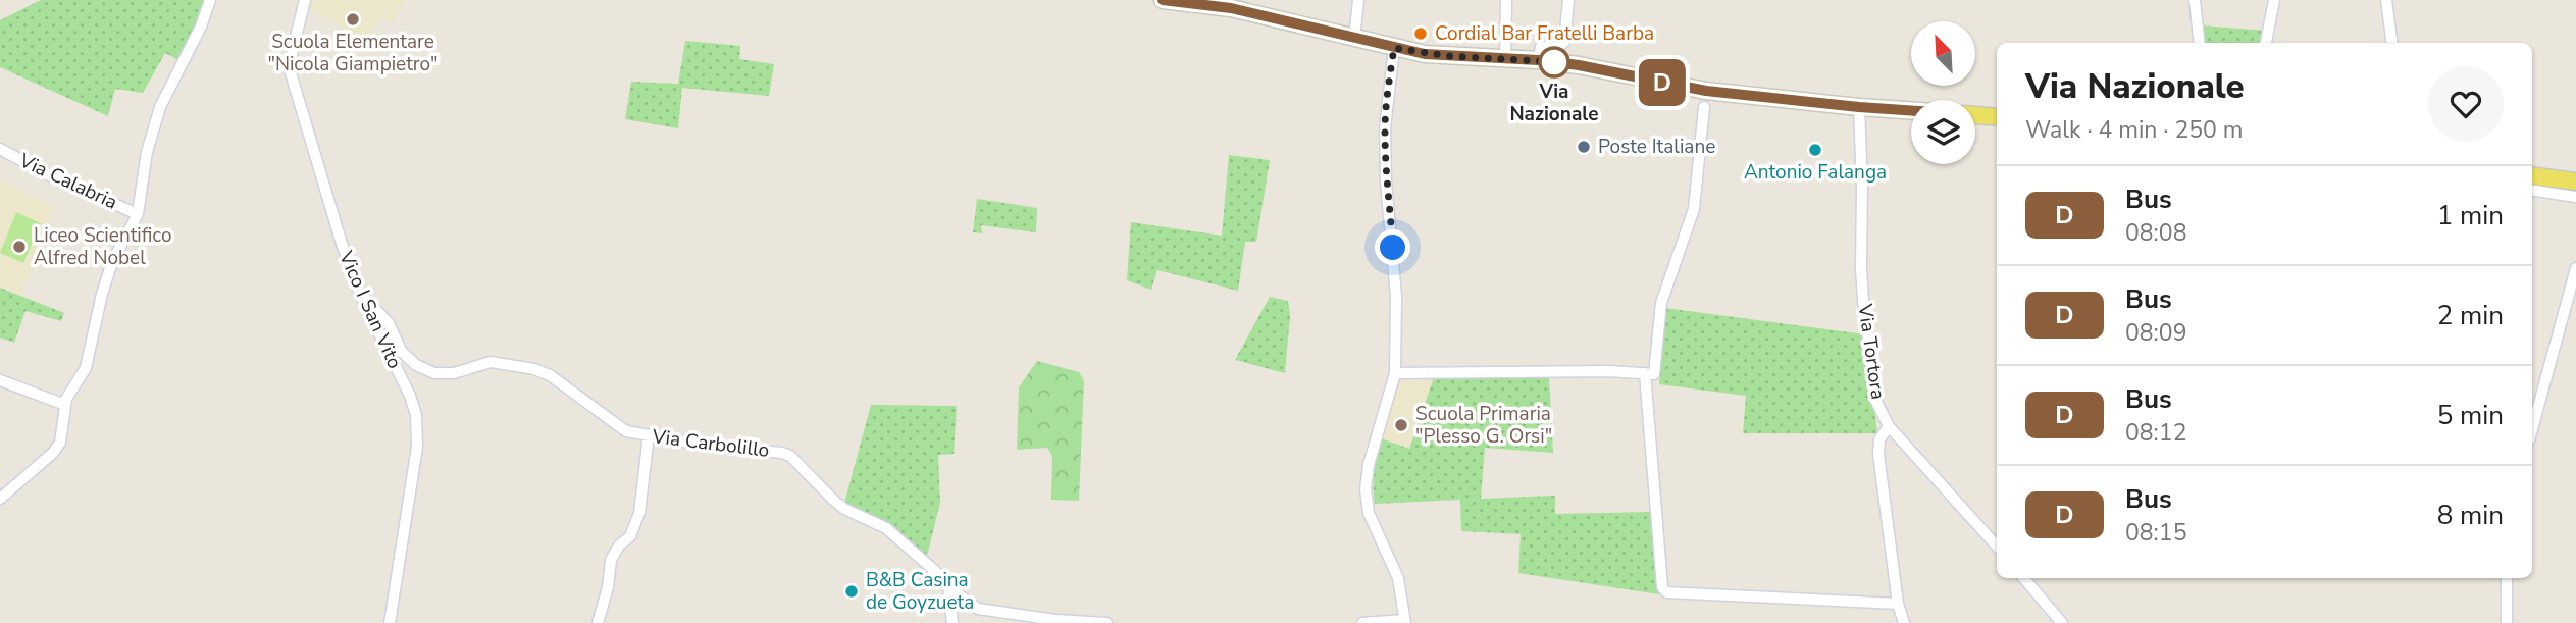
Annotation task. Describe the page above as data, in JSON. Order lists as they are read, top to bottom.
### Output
{
  "streets": {
    "street": [
      "Via Calabria",
      "Vico I San Vito",
      "Via Tortora",
      "Via Carbolillo"
    ]
  },
  "crossings": [
    ["Vico I San Vito", "Via Carbolillo"]
  ],
  "places": [
    "Scuola Elementare \"Nicola Giampietro\"",
    "Cordial Bar Fratelli Barba",
    "Via Nazionale",
    "Poste Italiane",
    "Antonio Falanga",
    "Liceo Scientifico Alfred Nobel",
    "Scuola Primaria \"Plesso G. Orsi\"",
    "B&B Casina de Goyzueta"
  ],
  "lines": ["bus line D"],
  "north": "top left",
  "page": {
    "on_map": "D",
    "heading": ["Via Nazionale", "Walk · 4 min · 250 m"],
    "list": [
      {
        "mark": "D",
        "name": "Bus",
        "note": "08:08",
        "value": "1 min"
      },
      {
        "mark": "D",
        "name": "Bus",
        "note": "08:09",
        "value": "2 min"
      },
      {
        "mark": "D",
        "name": "Bus",
        "note": "08:12",
        "value": "5 min"
      },
      {
        "mark": "D",
        "name": "Bus",
        "note": "08:15",
        "value": "8 min"
      }
    ]
  }
}
